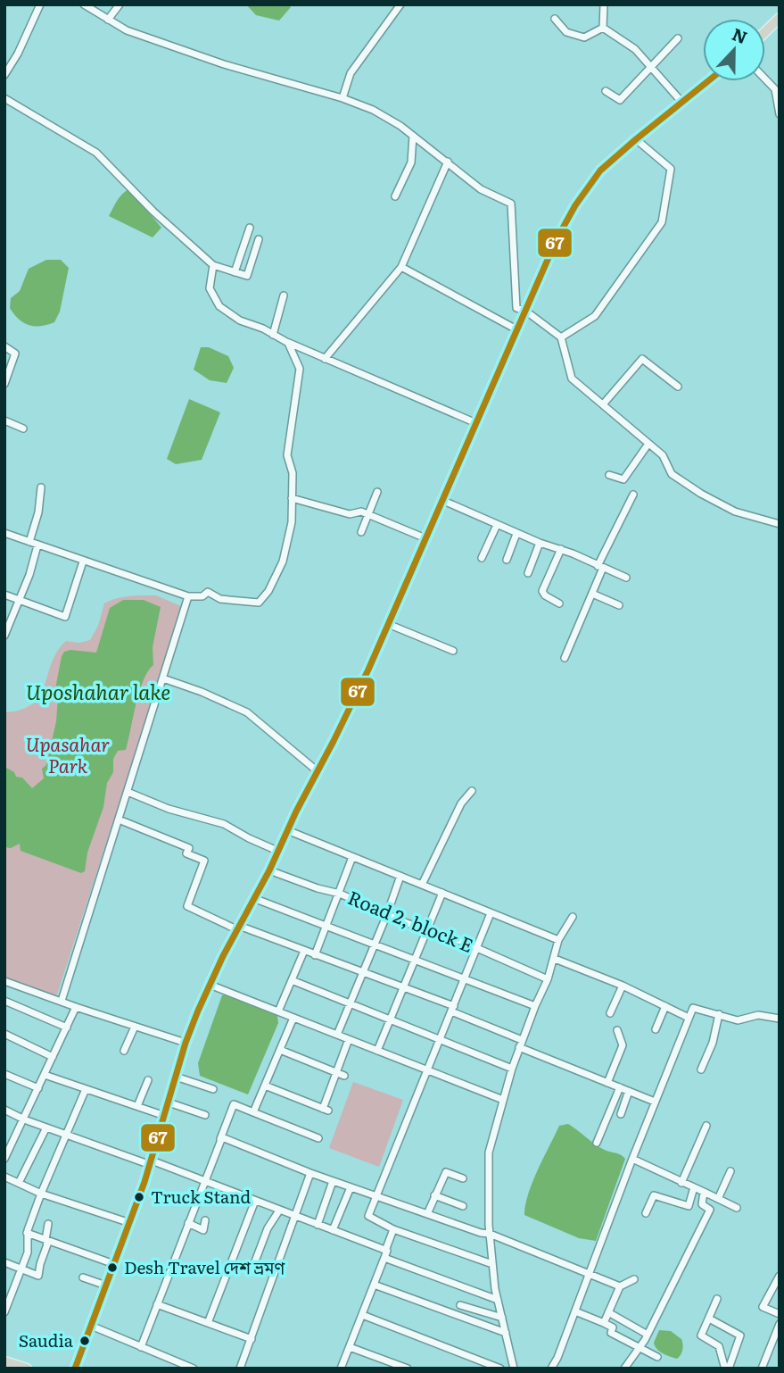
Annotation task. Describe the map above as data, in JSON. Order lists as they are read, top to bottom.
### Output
{
  "streets": {
    "street": ["Road 2, block E"]
  },
  "water": ["Uposhahar lake"],
  "parks": ["Upasahar Park"],
  "places": ["Truck Stand", "Desh Travel দেশ ভ্রমণ", "Saudia"],
  "lines": ["transit line 67"],
  "north": "top"
}
